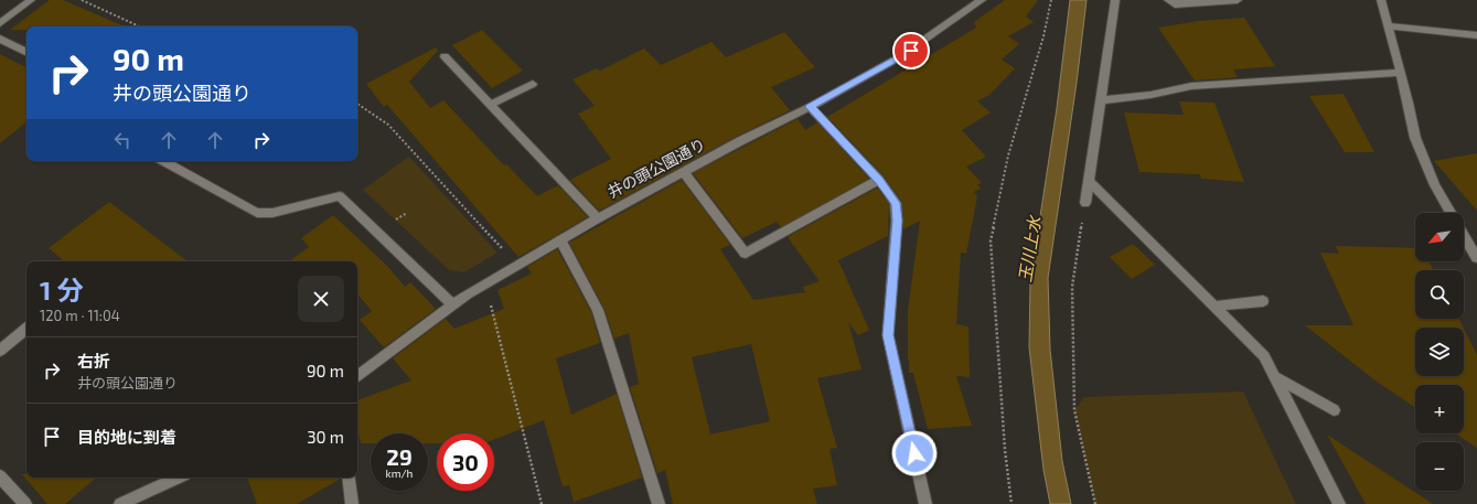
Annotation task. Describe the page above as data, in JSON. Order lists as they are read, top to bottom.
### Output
{
  "streets": {
    "street": ["井の頭公園通り"]
  },
  "water": ["玉川上水"],
  "north": "bottom left",
  "page": {
    "turn": ["90 m", "井の頭公園通り"],
    "map_buttons": ["+", "−"],
    "heading": ["1 分", "120 m · 11:04"],
    "list": [
      {
        "name": "右折",
        "note": "井の頭公園通り",
        "value": "90 m"
      },
      {
        "name": "目的地に到着",
        "value": "30 m"
      }
    ],
    "speed": "29 km/h",
    "limit": "30"
  }
}
